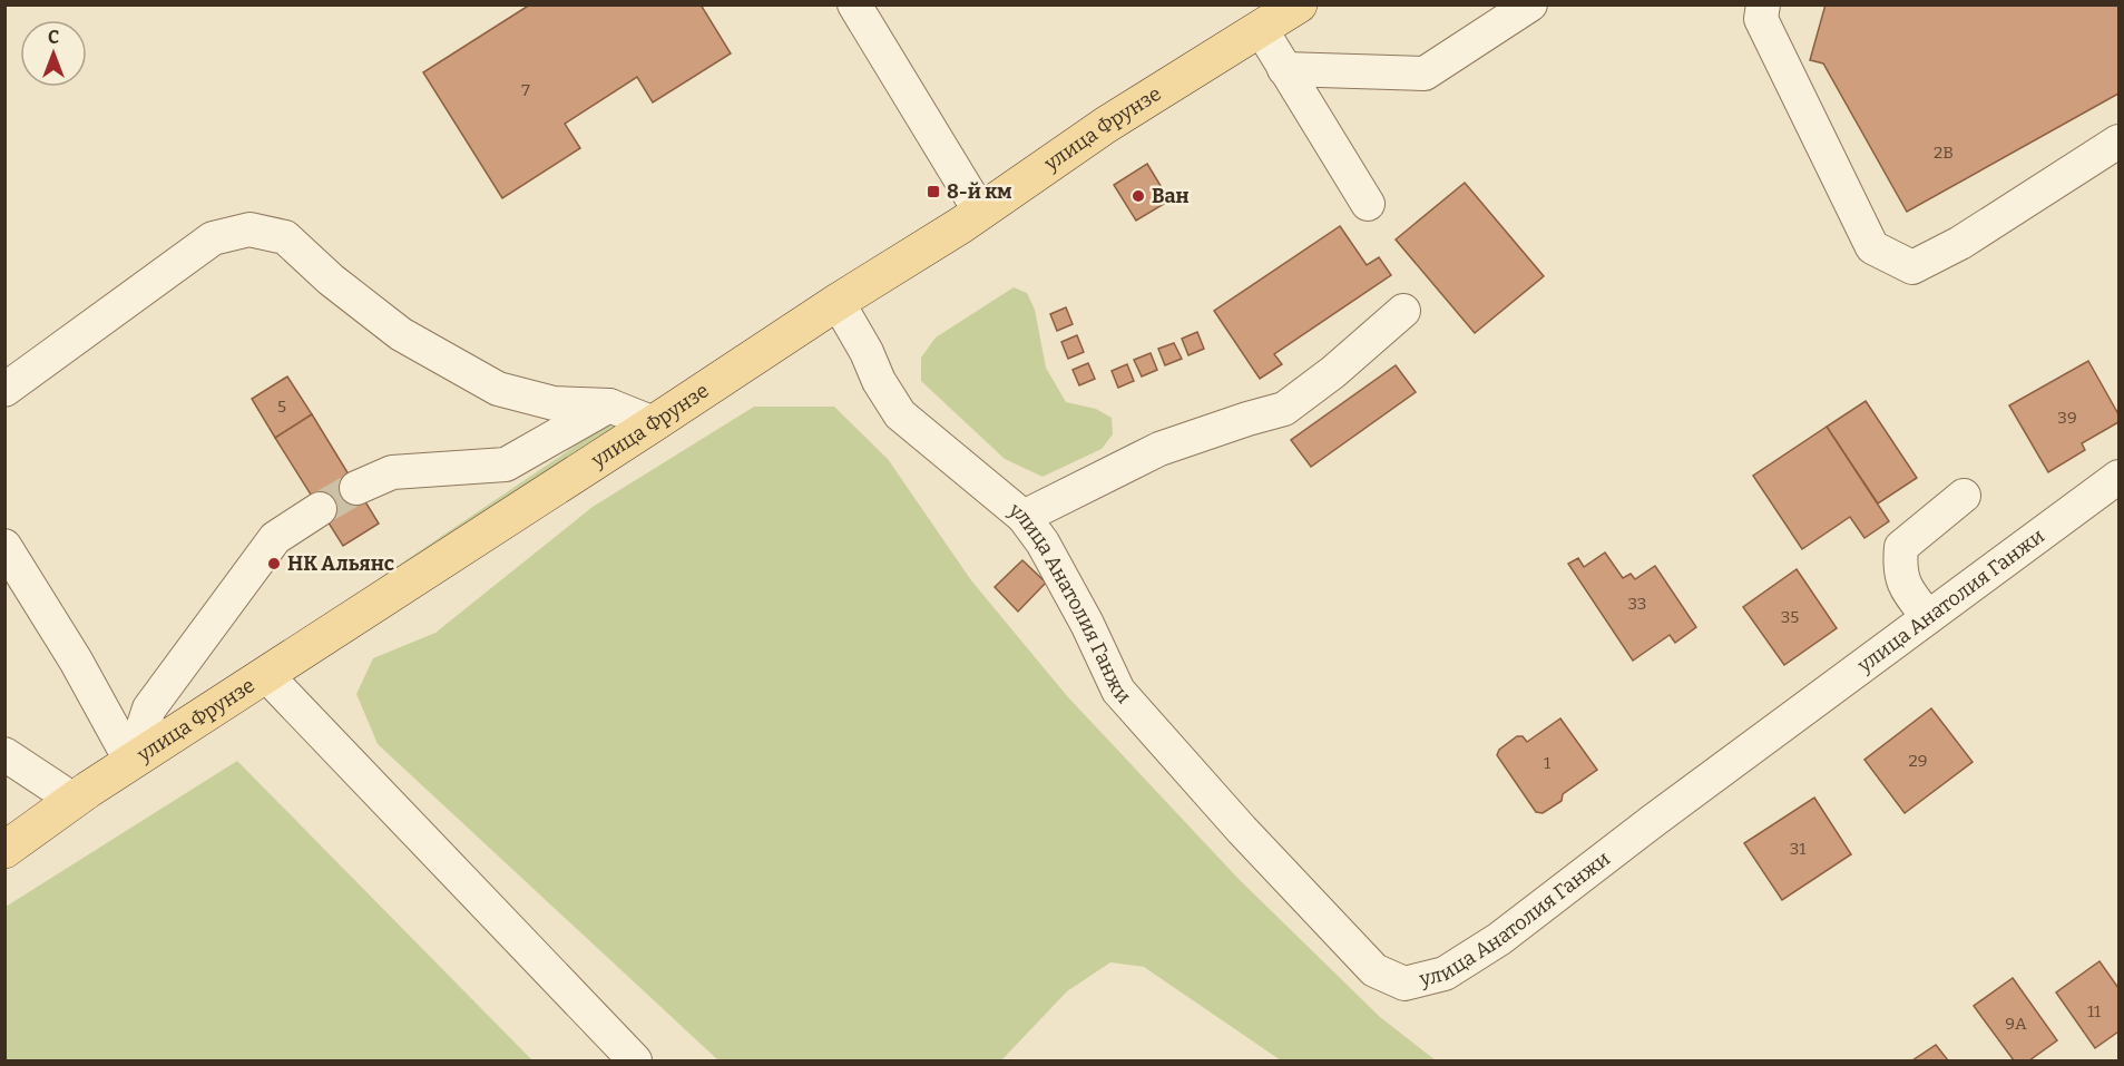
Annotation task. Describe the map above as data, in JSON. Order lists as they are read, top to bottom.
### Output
{
  "streets": {
    "main road": ["улица Фрунзе"],
    "street": ["улица Анатолия Ганжи"]
  },
  "crossings": [
    ["улица Фрунзе", "улица Анатолия Ганжи"]
  ],
  "places": {
    "transit": ["8-й км"],
    "other": ["Ван", "НК Альянс"]
  },
  "house_numbers": [
    "7",
    "2В",
    "5",
    "39",
    "33",
    "35",
    "29",
    "1",
    "31",
    "11",
    "9А"
  ],
  "north": "top"
}
